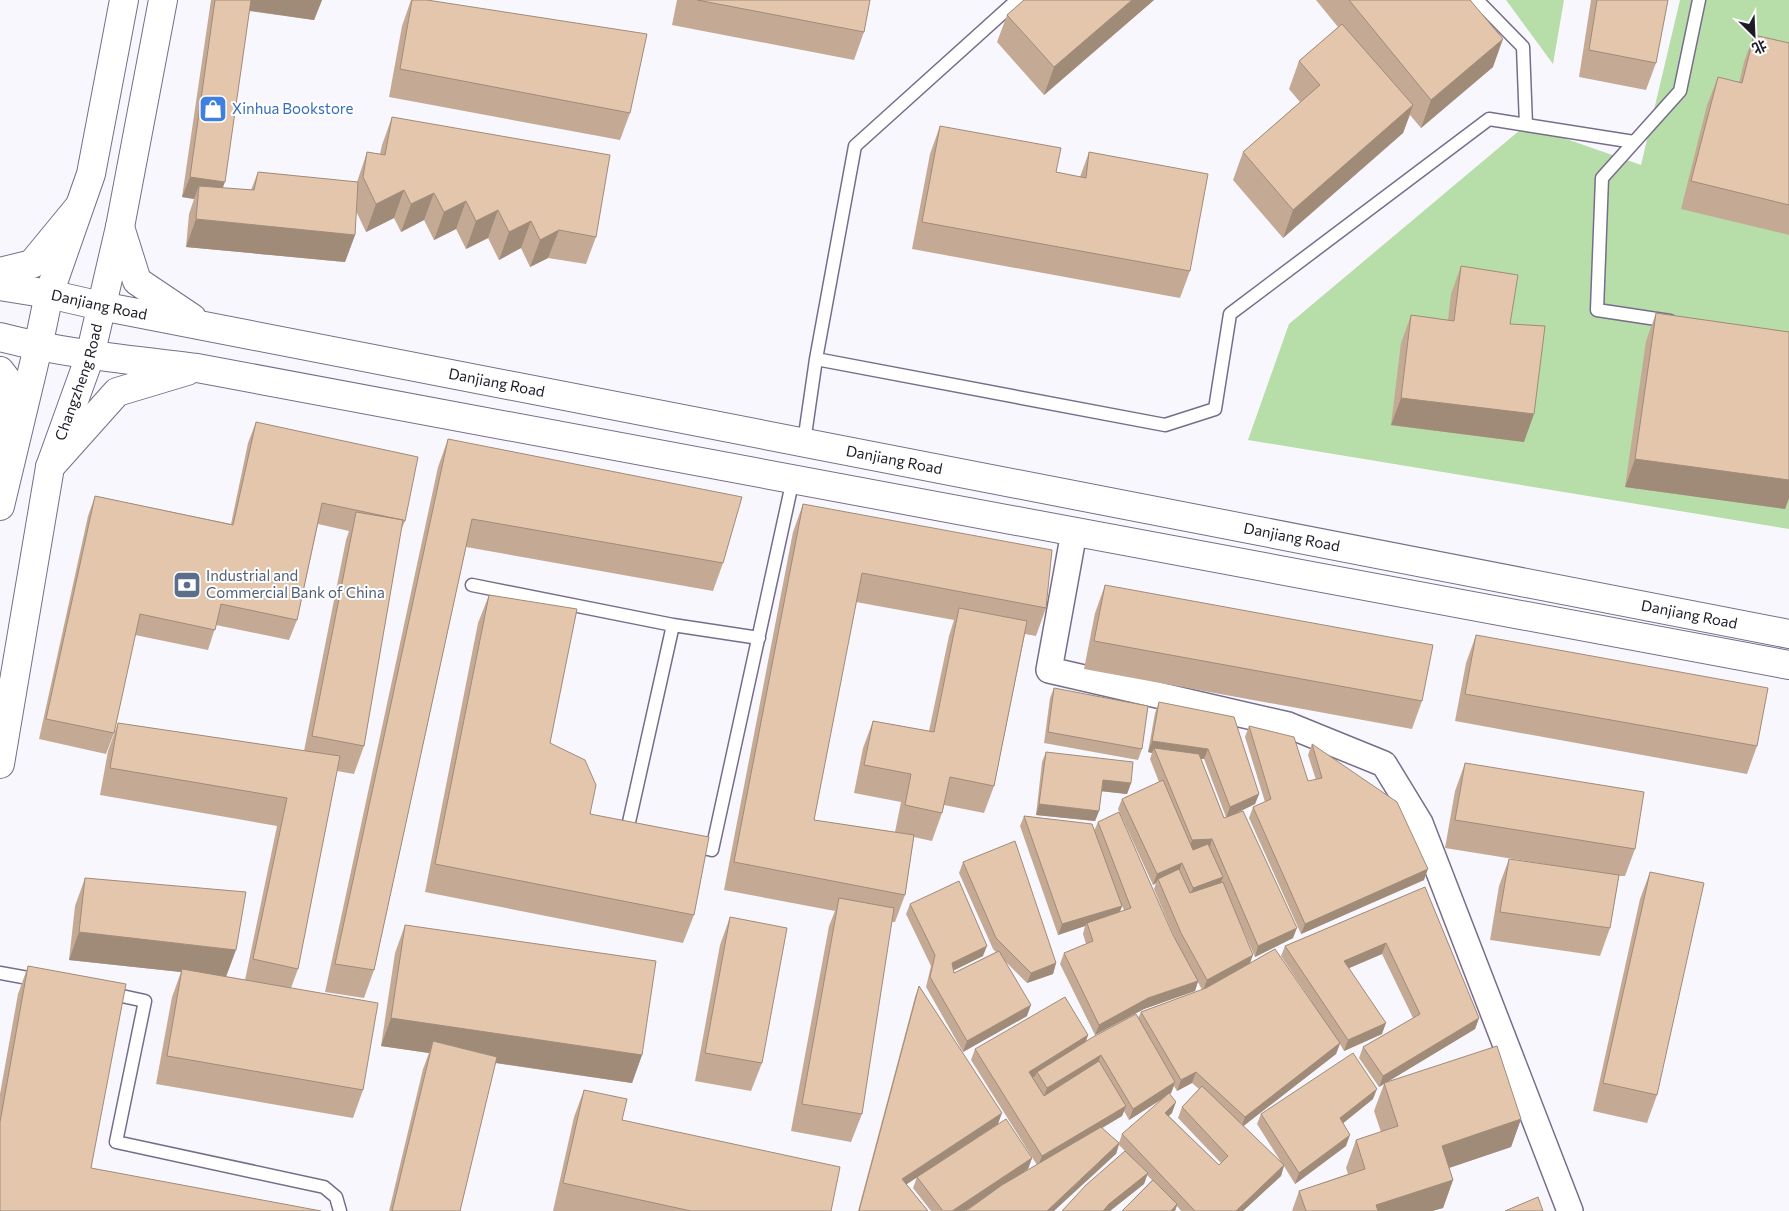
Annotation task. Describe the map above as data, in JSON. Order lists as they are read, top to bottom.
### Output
{
  "streets": {
    "main road": ["Danjiang Road", "Changzheng Road"]
  },
  "crossings": [
    ["Danjiang Road", "Changzheng Road"]
  ],
  "places": {
    "shop": ["Xinhua Bookstore"],
    "bank": ["Industrial and Commercial Bank of China"]
  },
  "north": "bottom right"
}
